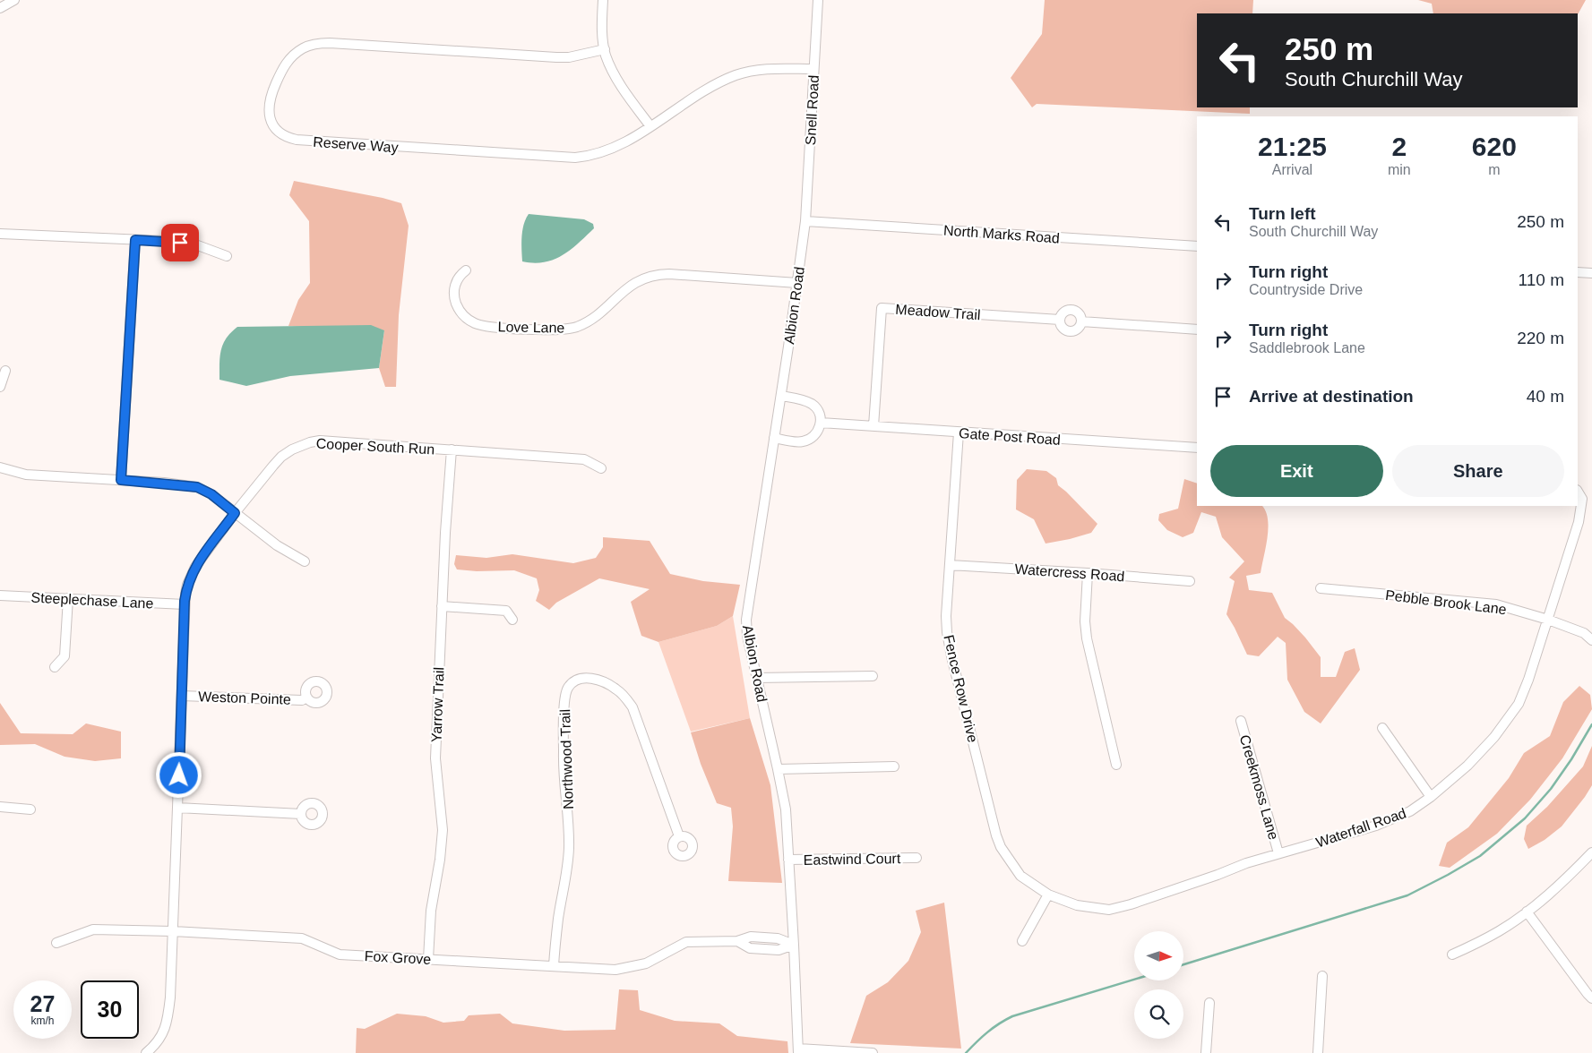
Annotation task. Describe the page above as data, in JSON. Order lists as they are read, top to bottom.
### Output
{
  "streets": {
    "street": [
      "Snell Road",
      "Reserve Way",
      "North Marks Road",
      "Albion Road",
      "Meadow Trail",
      "Love Lane",
      "Gate Post Road",
      "Cooper South Run",
      "Watercress Road",
      "Steeplechase Lane",
      "Pebble Brook Lane",
      "Fence Row Drive",
      "Weston Pointe",
      "Yarrow Trail",
      "Northwood Trail",
      "Creekmoss Lane",
      "Waterfall Road",
      "Eastwind Court",
      "Fox Grove"
    ]
  },
  "crossings": [
    ["Snell Road", "Reserve Way"],
    ["Snell Road", "North Marks Road"],
    ["Snell Road", "Albion Road"],
    ["North Marks Road", "Albion Road"],
    ["Albion Road", "Love Lane"],
    ["Albion Road", "Gate Post Road"],
    ["Albion Road", "Eastwind Court"],
    ["Albion Road", "Fox Grove"],
    ["Meadow Trail", "Gate Post Road"],
    ["Gate Post Road", "Fence Row Drive"],
    ["Cooper South Run", "Steeplechase Lane"],
    ["Cooper South Run", "Weston Pointe"],
    ["Cooper South Run", "Yarrow Trail"],
    ["Cooper South Run", "Fox Grove"],
    ["Watercress Road", "Fence Row Drive"],
    ["Pebble Brook Lane", "Waterfall Road"],
    ["Fence Row Drive", "Waterfall Road"],
    ["Yarrow Trail", "Fox Grove"],
    ["Northwood Trail", "Fox Grove"],
    ["Creekmoss Lane", "Waterfall Road"]
  ],
  "north": "right",
  "page": {
    "turn": ["250 m", "South Churchill Way"],
    "eta": [
      "21:25",
      "Arrival",
      "2",
      "min",
      "620",
      "m"
    ],
    "list": [
      {
        "name": "Turn left",
        "note": "South Churchill Way",
        "value": "250 m"
      },
      {
        "name": "Turn right",
        "note": "Countryside Drive",
        "value": "110 m"
      },
      {
        "name": "Turn right",
        "note": "Saddlebrook Lane",
        "value": "220 m"
      },
      {
        "name": "Arrive at destination",
        "value": "40 m"
      }
    ],
    "buttons": ["Exit", "Share"],
    "speed": "27 km/h",
    "limit": "30"
  }
}
